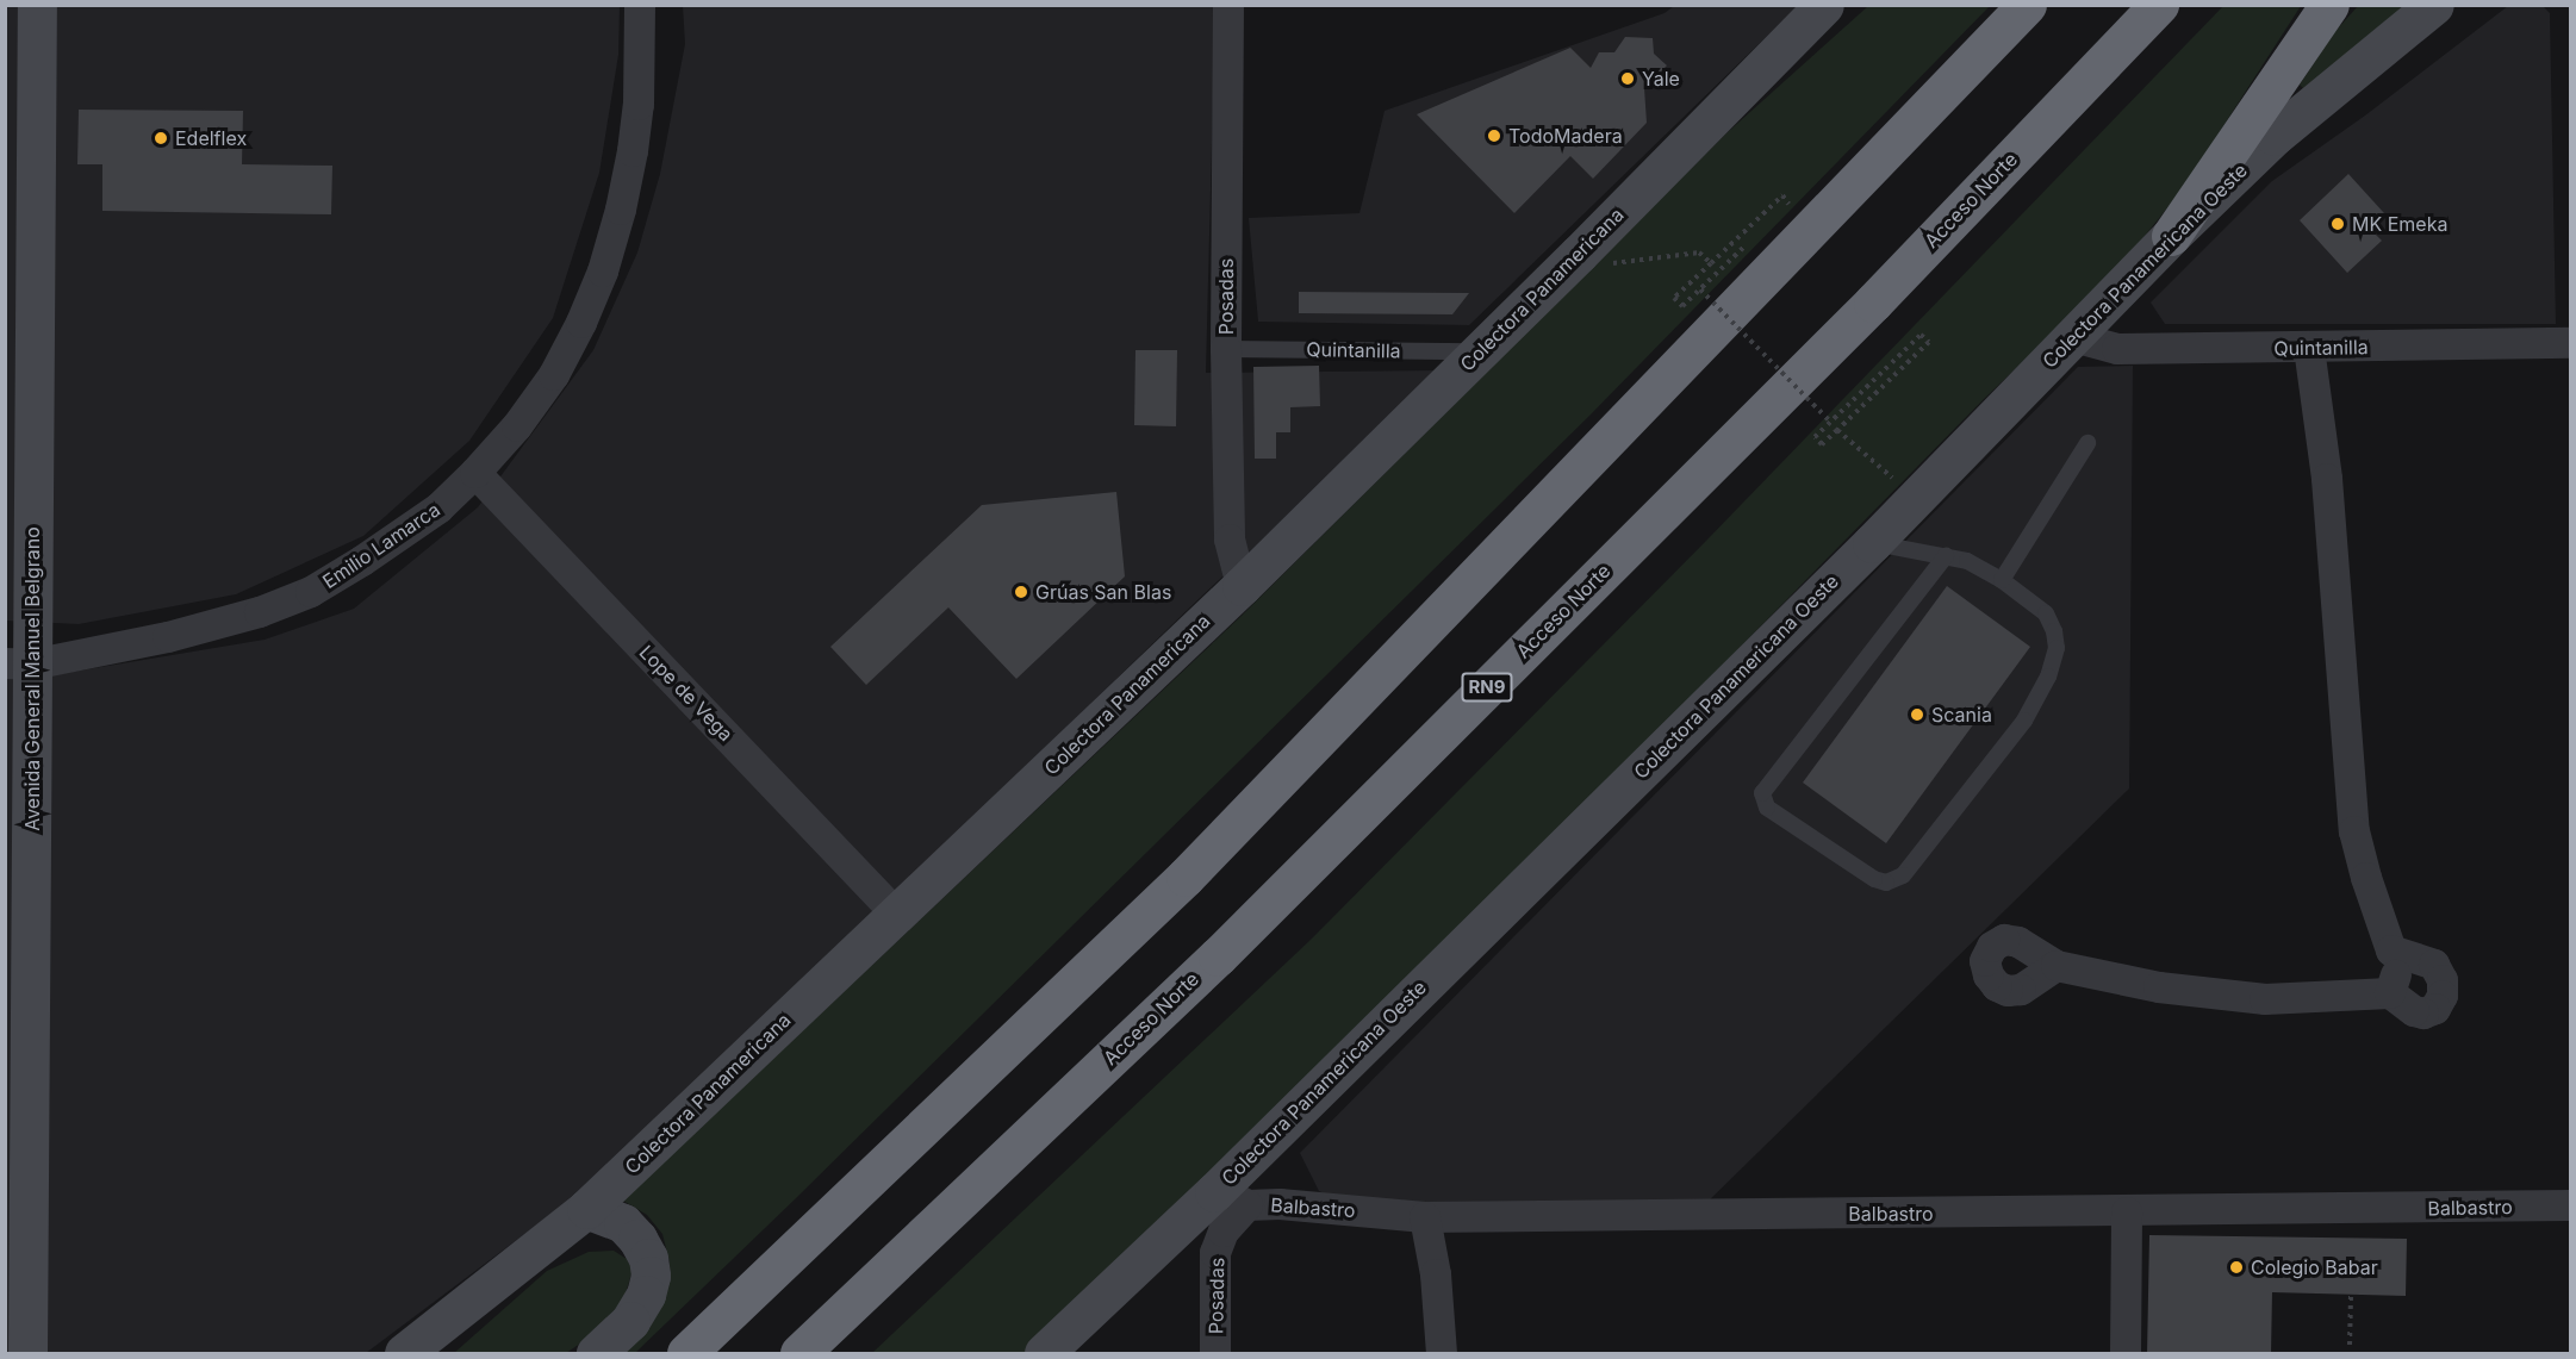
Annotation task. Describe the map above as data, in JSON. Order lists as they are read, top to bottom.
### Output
{
  "streets": {
    "highway": ["Acceso Norte", "RN9"],
    "street": [
      "Colectora Panamericana Oeste",
      "Colectora Panamericana",
      "Posadas",
      "Quintanilla",
      "Emilio Lamarca",
      "Avenida General Manuel Belgrano",
      "Lope de Vega",
      "Balbastro"
    ]
  },
  "crossings": [
    ["Colectora Panamericana Oeste", "Posadas"],
    ["Colectora Panamericana Oeste", "Quintanilla"],
    ["Colectora Panamericana Oeste", "Balbastro"],
    ["Colectora Panamericana", "Posadas"],
    ["Colectora Panamericana", "Quintanilla"],
    ["Colectora Panamericana", "Lope de Vega"],
    ["Posadas", "Quintanilla"],
    ["Posadas", "Balbastro"],
    ["Emilio Lamarca", "Avenida General Manuel Belgrano"],
    ["Emilio Lamarca", "Lope de Vega"]
  ],
  "places": [
    "Yale",
    "TodoMadera",
    "Edelflex",
    "MK Emeka",
    "Grúas San Blas",
    "Scania",
    "Colegio Babar"
  ]
}
